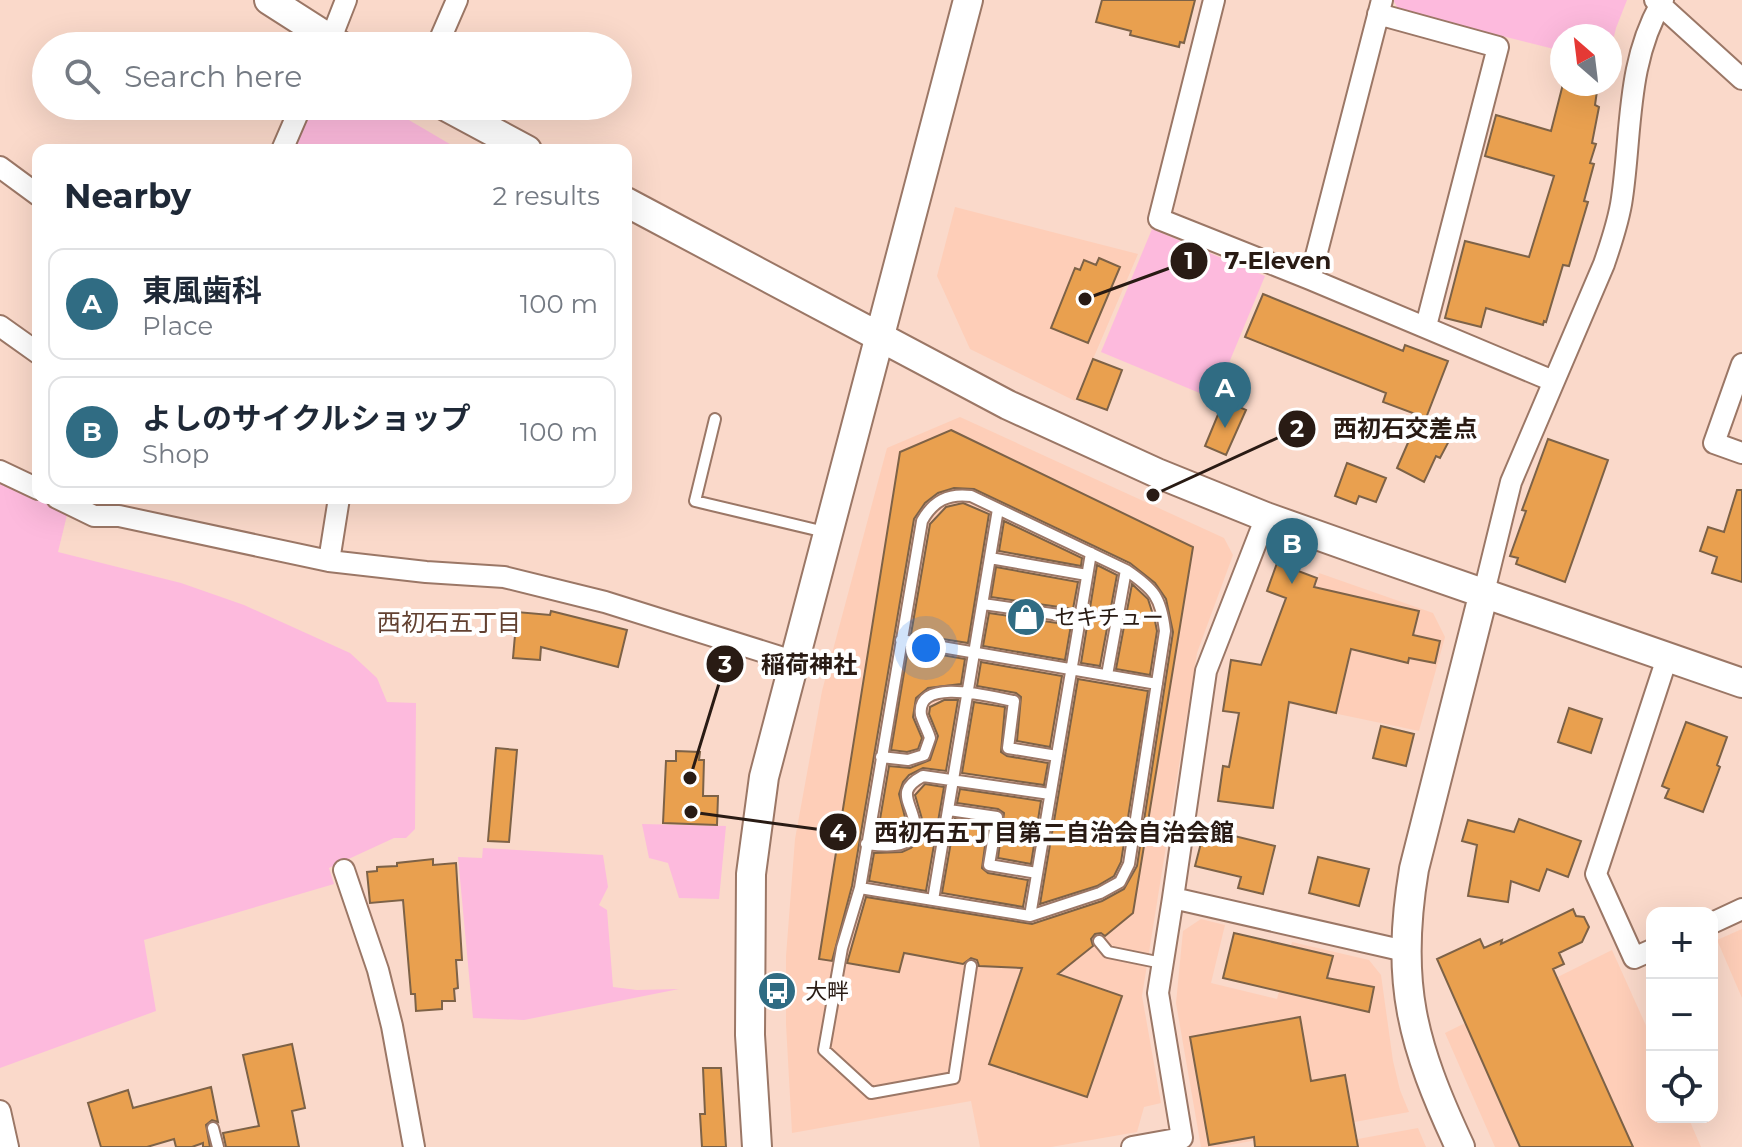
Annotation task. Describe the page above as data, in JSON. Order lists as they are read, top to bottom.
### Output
{
  "districts": ["西初石五丁目"],
  "places": {
    "other": [
      "7-Eleven",
      "西初石交差点",
      "稲荷神社",
      "西初石五丁目第二自治会自治会館"
    ],
    "shop": ["セキチュー"],
    "bus stop": ["大畔"]
  },
  "north": "top left",
  "page": {
    "search": "Search here",
    "heading": ["Nearby", "2 results"],
    "list": [
      {
        "mark": "A",
        "name": "東風歯科",
        "note": "Place",
        "value": "100 m"
      },
      {
        "mark": "B",
        "name": "よしのサイクルショップ",
        "note": "Shop",
        "value": "100 m"
      }
    ],
    "pins": ["A", "B"],
    "map_buttons": ["+", "−"]
  }
}
